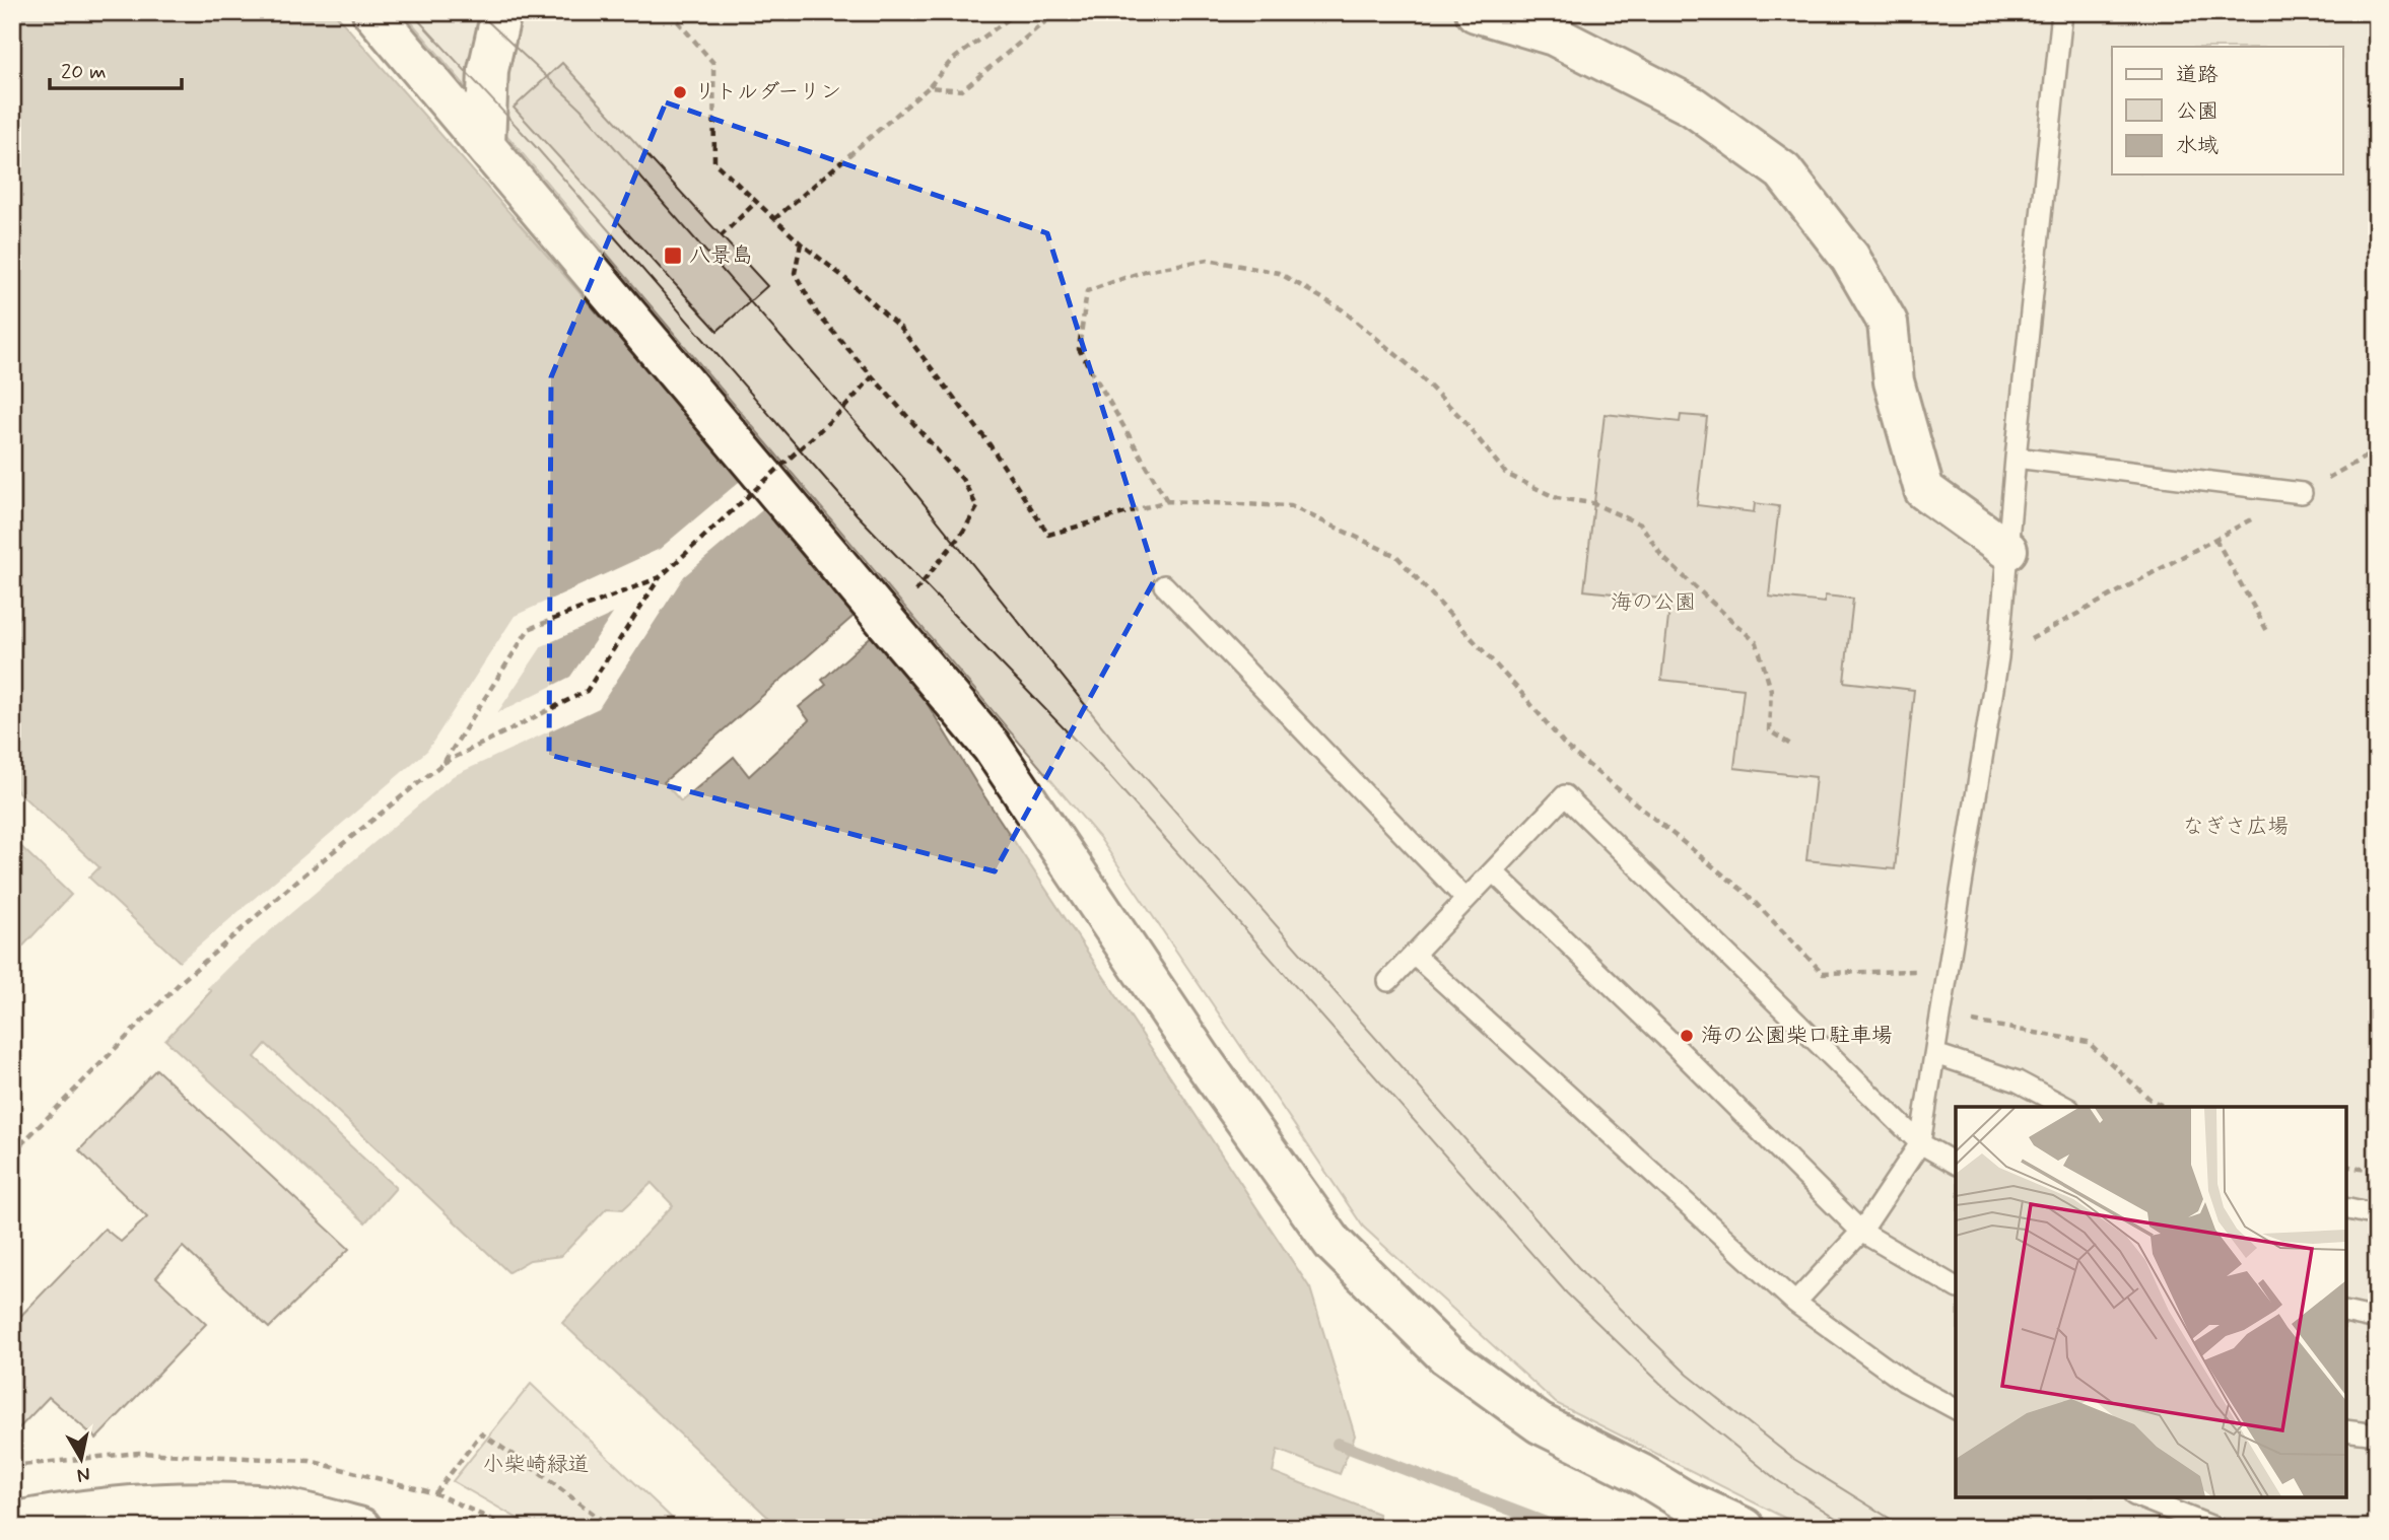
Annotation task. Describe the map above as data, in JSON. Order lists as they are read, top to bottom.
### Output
{
  "parks": ["海の公園", "なぎさ広場", "小柴崎緑道"],
  "places": {
    "other": ["リトルダーリン", "海の公園柴口駐車場"],
    "transit": ["八景島"]
  },
  "legend": ["道路", "公園", "水域"],
  "scale_bar": "20 m",
  "north": "bottom"
}
